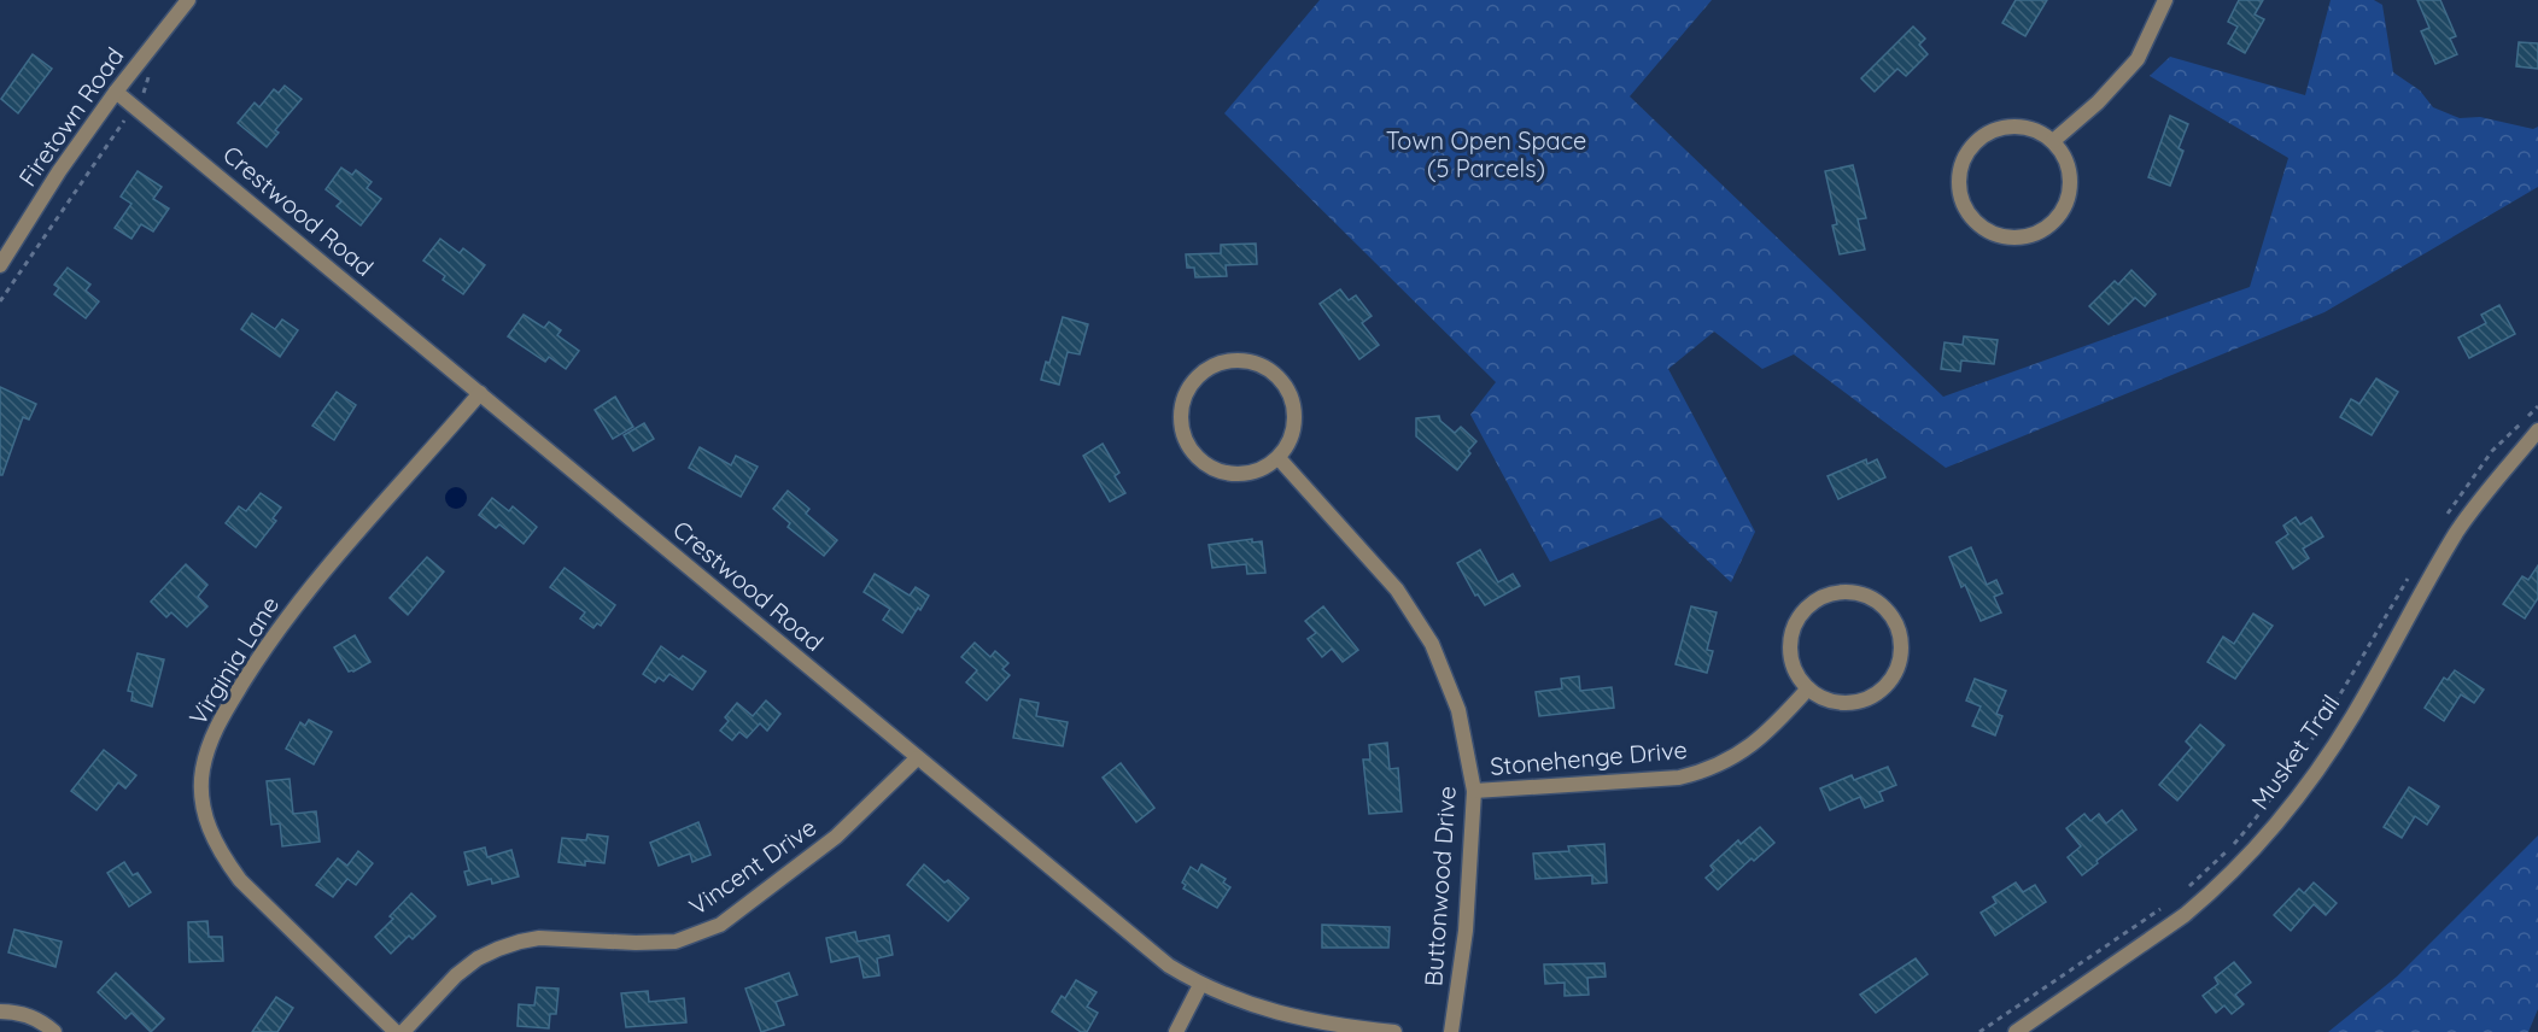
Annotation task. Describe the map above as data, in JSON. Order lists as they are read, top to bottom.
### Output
{
  "streets": {
    "street": [
      "Firetown Road",
      "Crestwood Road",
      "Virginia Lane",
      "Musket Trail",
      "Stonehenge Drive",
      "Vincent Drive",
      "Buttonwood Drive"
    ]
  },
  "crossings": [
    ["Firetown Road", "Crestwood Road"],
    ["Crestwood Road", "Virginia Lane"],
    ["Crestwood Road", "Vincent Drive"],
    ["Stonehenge Drive", "Buttonwood Drive"]
  ],
  "parks": ["Town Open Space (5 Parcels)"]
}
